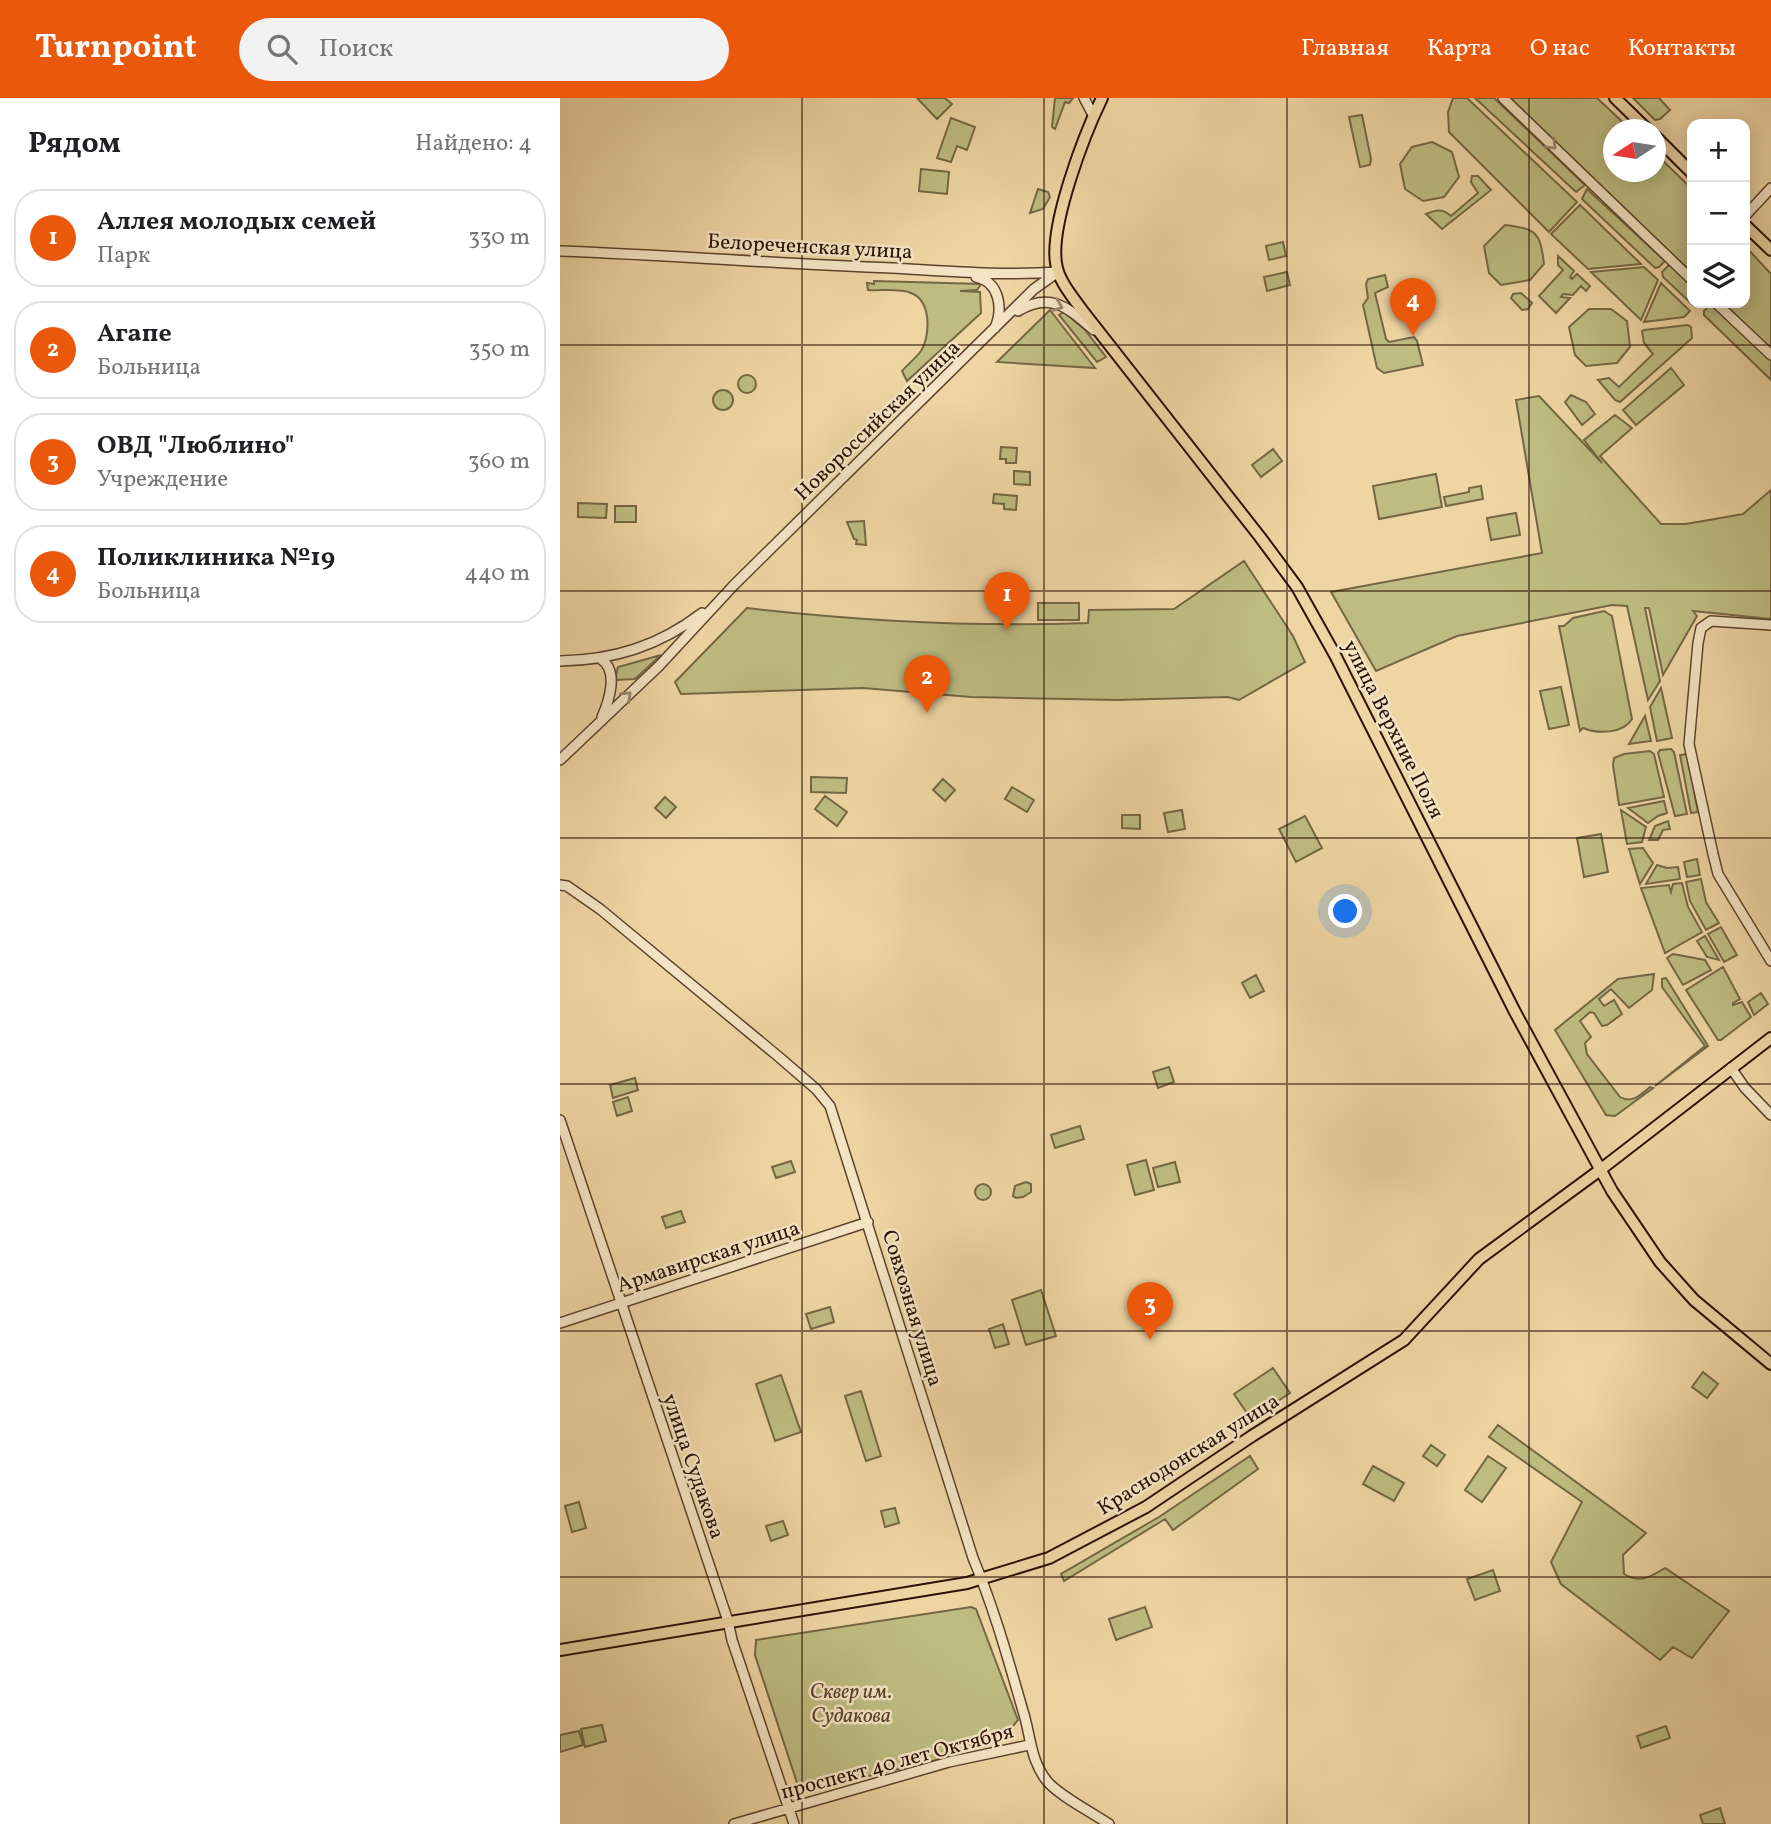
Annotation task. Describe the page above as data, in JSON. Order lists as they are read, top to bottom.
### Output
{
  "streets": {
    "main road": ["улица Верхние Поля", "Краснодонская улица"],
    "street": [
      "Белореченская улица",
      "Новороссийская улица",
      "Армавирская улица",
      "Совхозная улица",
      "улица Судакова",
      "проспект 40 лет Октября"
    ]
  },
  "crossings": [
    ["Белореченская улица", "Новороссийская улица"],
    ["Белореченская улица", "улица Верхние Поля"],
    ["Новороссийская улица", "улица Верхние Поля"],
    ["улица Верхние Поля", "Краснодонская улица"],
    ["Армавирская улица", "Совхозная улица"],
    ["Армавирская улица", "улица Судакова"],
    ["Совхозная улица", "Краснодонская улица"],
    ["Совхозная улица", "проспект 40 лет Октября"],
    ["Краснодонская улица", "улица Судакова"],
    ["улица Судакова", "проспект 40 лет Октября"]
  ],
  "parks": ["Сквер им. Судакова"],
  "north": "left",
  "page": {
    "header": "Turnpoint",
    "search": "Поиск",
    "nav": [
      "Главная",
      "Карта",
      "О нас",
      "Контакты"
    ],
    "heading": ["Рядом", "Найдено: 4"],
    "map_buttons": ["+", "−"],
    "list": [
      {
        "mark": "1",
        "name": "Аллея молодых семей",
        "note": "Парк",
        "value": "330 m"
      },
      {
        "mark": "2",
        "name": "Агапе",
        "note": "Больница",
        "value": "350 m"
      },
      {
        "mark": "3",
        "name": "ОВД \"Люблино\"",
        "note": "Учреждение",
        "value": "360 m"
      },
      {
        "mark": "4",
        "name": "Поликлиника №19",
        "note": "Больница",
        "value": "440 m"
      }
    ],
    "pins": [
      "4",
      "1",
      "2",
      "3"
    ]
  }
}
